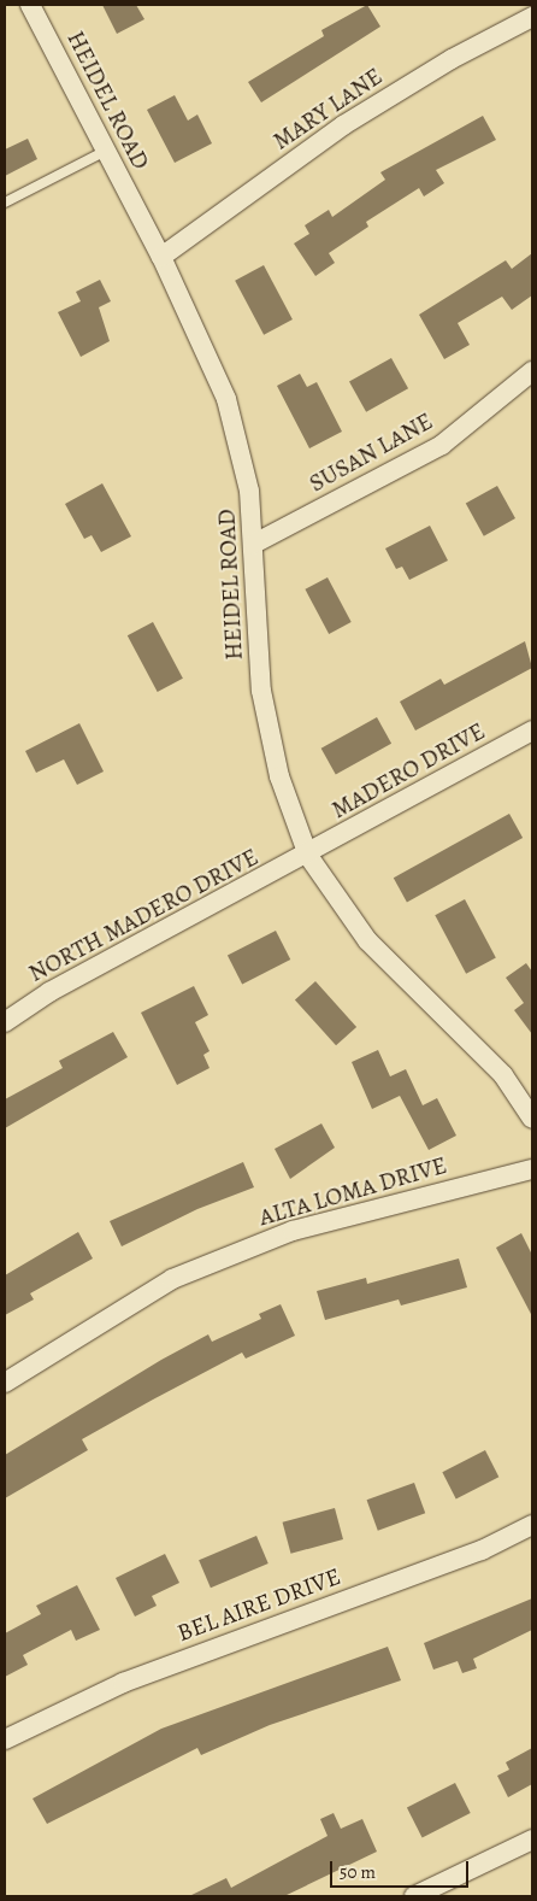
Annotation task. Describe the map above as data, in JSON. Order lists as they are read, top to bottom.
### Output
{
  "streets": {
    "street": [
      "HEIDEL ROAD",
      "MARY LANE",
      "SUSAN LANE",
      "MADERO DRIVE",
      "NORTH MADERO DRIVE",
      "ALTA LOMA DRIVE",
      "BEL AIRE DRIVE"
    ]
  },
  "crossings": [
    ["HEIDEL ROAD", "MARY LANE"],
    ["HEIDEL ROAD", "SUSAN LANE"],
    ["HEIDEL ROAD", "MADERO DRIVE"],
    ["HEIDEL ROAD", "NORTH MADERO DRIVE"],
    ["MADERO DRIVE", "NORTH MADERO DRIVE"]
  ],
  "scale_bar": "50 m"
}
